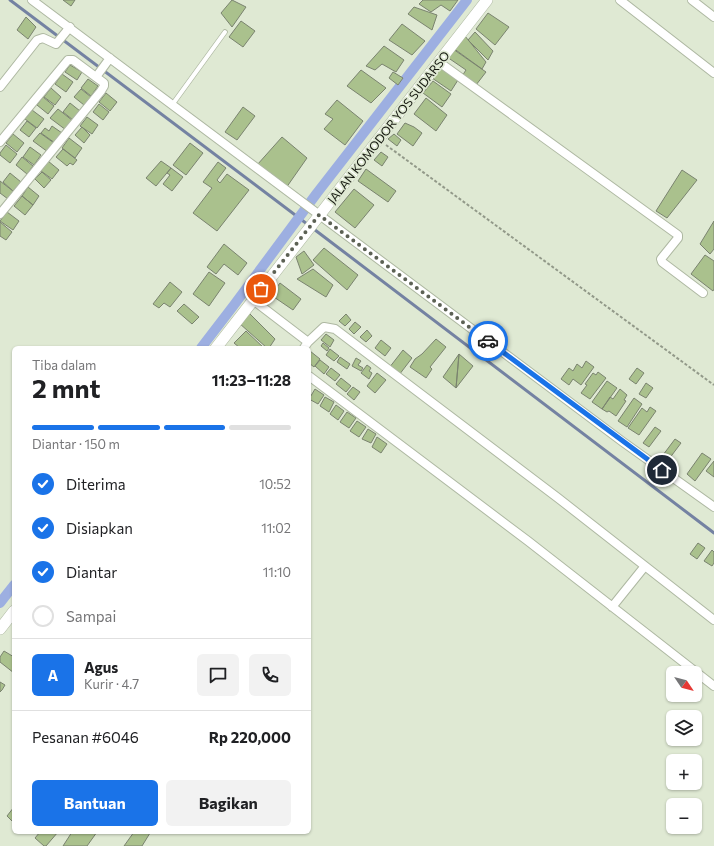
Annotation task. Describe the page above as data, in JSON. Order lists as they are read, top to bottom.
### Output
{
  "streets": {
    "street": ["JALAN KOMODOR YOS SUDARSO"]
  },
  "north": "bottom right",
  "page": {
    "heading": ["2 mnt", "Tiba dalam", "11:23–11:28"],
    "panel": [
      "Agus",
      "Kurir · 4.7",
      "Pesanan #6046",
      "Rp 220,000"
    ],
    "bar": "Diantar · 150 m",
    "list": [
      ["Diterima", "10:52"],
      ["Disiapkan", "11:02"],
      ["Diantar", "11:10"],
      "Sampai"
    ],
    "round": "A",
    "map_buttons": ["+", "−"],
    "buttons": ["Bantuan", "Bagikan"]
  }
}
